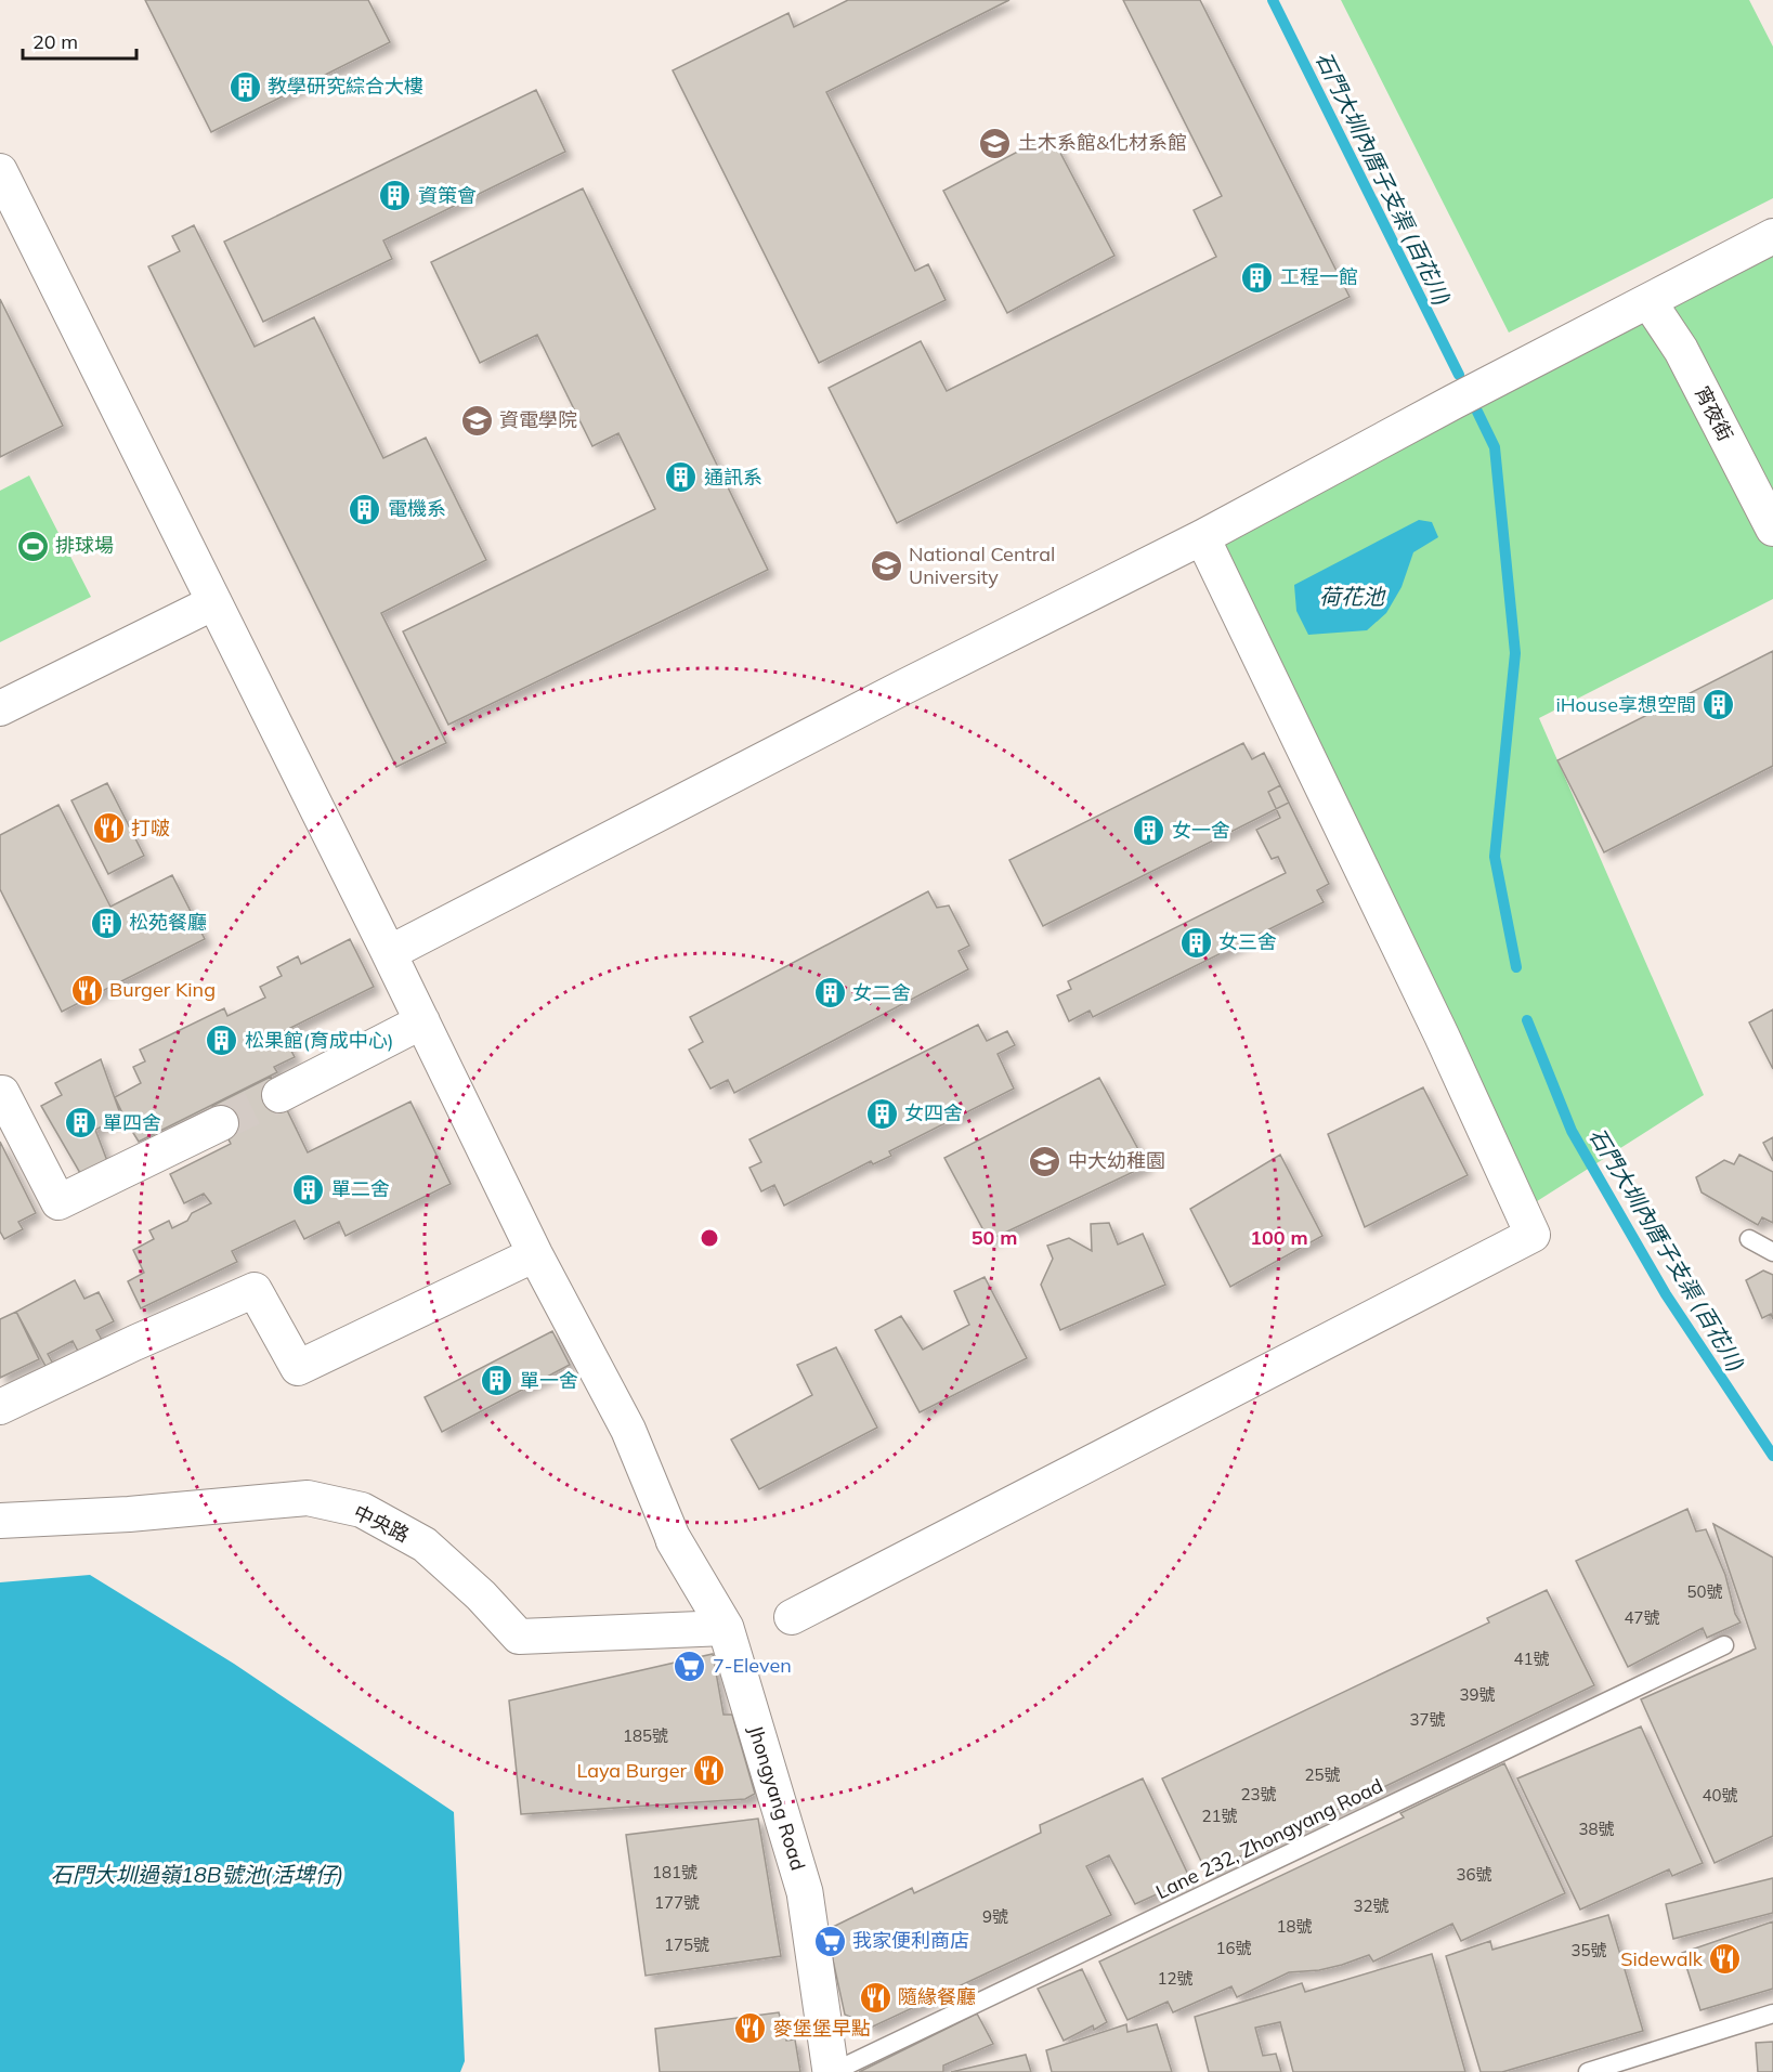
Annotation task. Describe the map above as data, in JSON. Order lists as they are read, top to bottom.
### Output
{
  "streets": {
    "street": ["宵夜街", "中央路", "Jhongyang Road"],
    "lane": ["Lane 232, Zhongyang Road"]
  },
  "crossings": [
    ["中央路", "Jhongyang Road"],
    ["Jhongyang Road", "Lane 232, Zhongyang Road"]
  ],
  "water": ["石門大圳內厝子支渠 (百花川)", "荷花池", "石門大圳過嶺18B號池(活埤仔)"],
  "places": {
    "building": [
      "教學研究綜合大樓",
      "資策會",
      "工程一館",
      "通訊系",
      "電機系",
      "iHouse享想空間",
      "女一舍",
      "松苑餐廳",
      "女三舍",
      "女二舍",
      "松果館(育成中心)",
      "女四舍",
      "單四舍",
      "單二舍",
      "單一舍"
    ],
    "school or university": [
      "土木系館&化材系館",
      "資電學院",
      "National Central University",
      "中大幼稚園"
    ],
    "sports": ["排球場"],
    "restaurant": [
      "打啵",
      "Burger King",
      "Laya Burger",
      "Sidewalk",
      "隨緣餐廳",
      "麥堡堡早點"
    ],
    "supermarket": ["7-Eleven", "我家便利商店"]
  },
  "house_numbers": [
    "50號",
    "47號",
    "41號",
    "39號",
    "37號",
    "185號",
    "25號",
    "23號",
    "40號",
    "21號",
    "38號",
    "181號",
    "36號",
    "177號",
    "32號",
    "9號",
    "18號",
    "175號",
    "16號",
    "35號",
    "12號"
  ],
  "scale_bar": "20 m",
  "rings": ["50 m", "100 m"]
}
